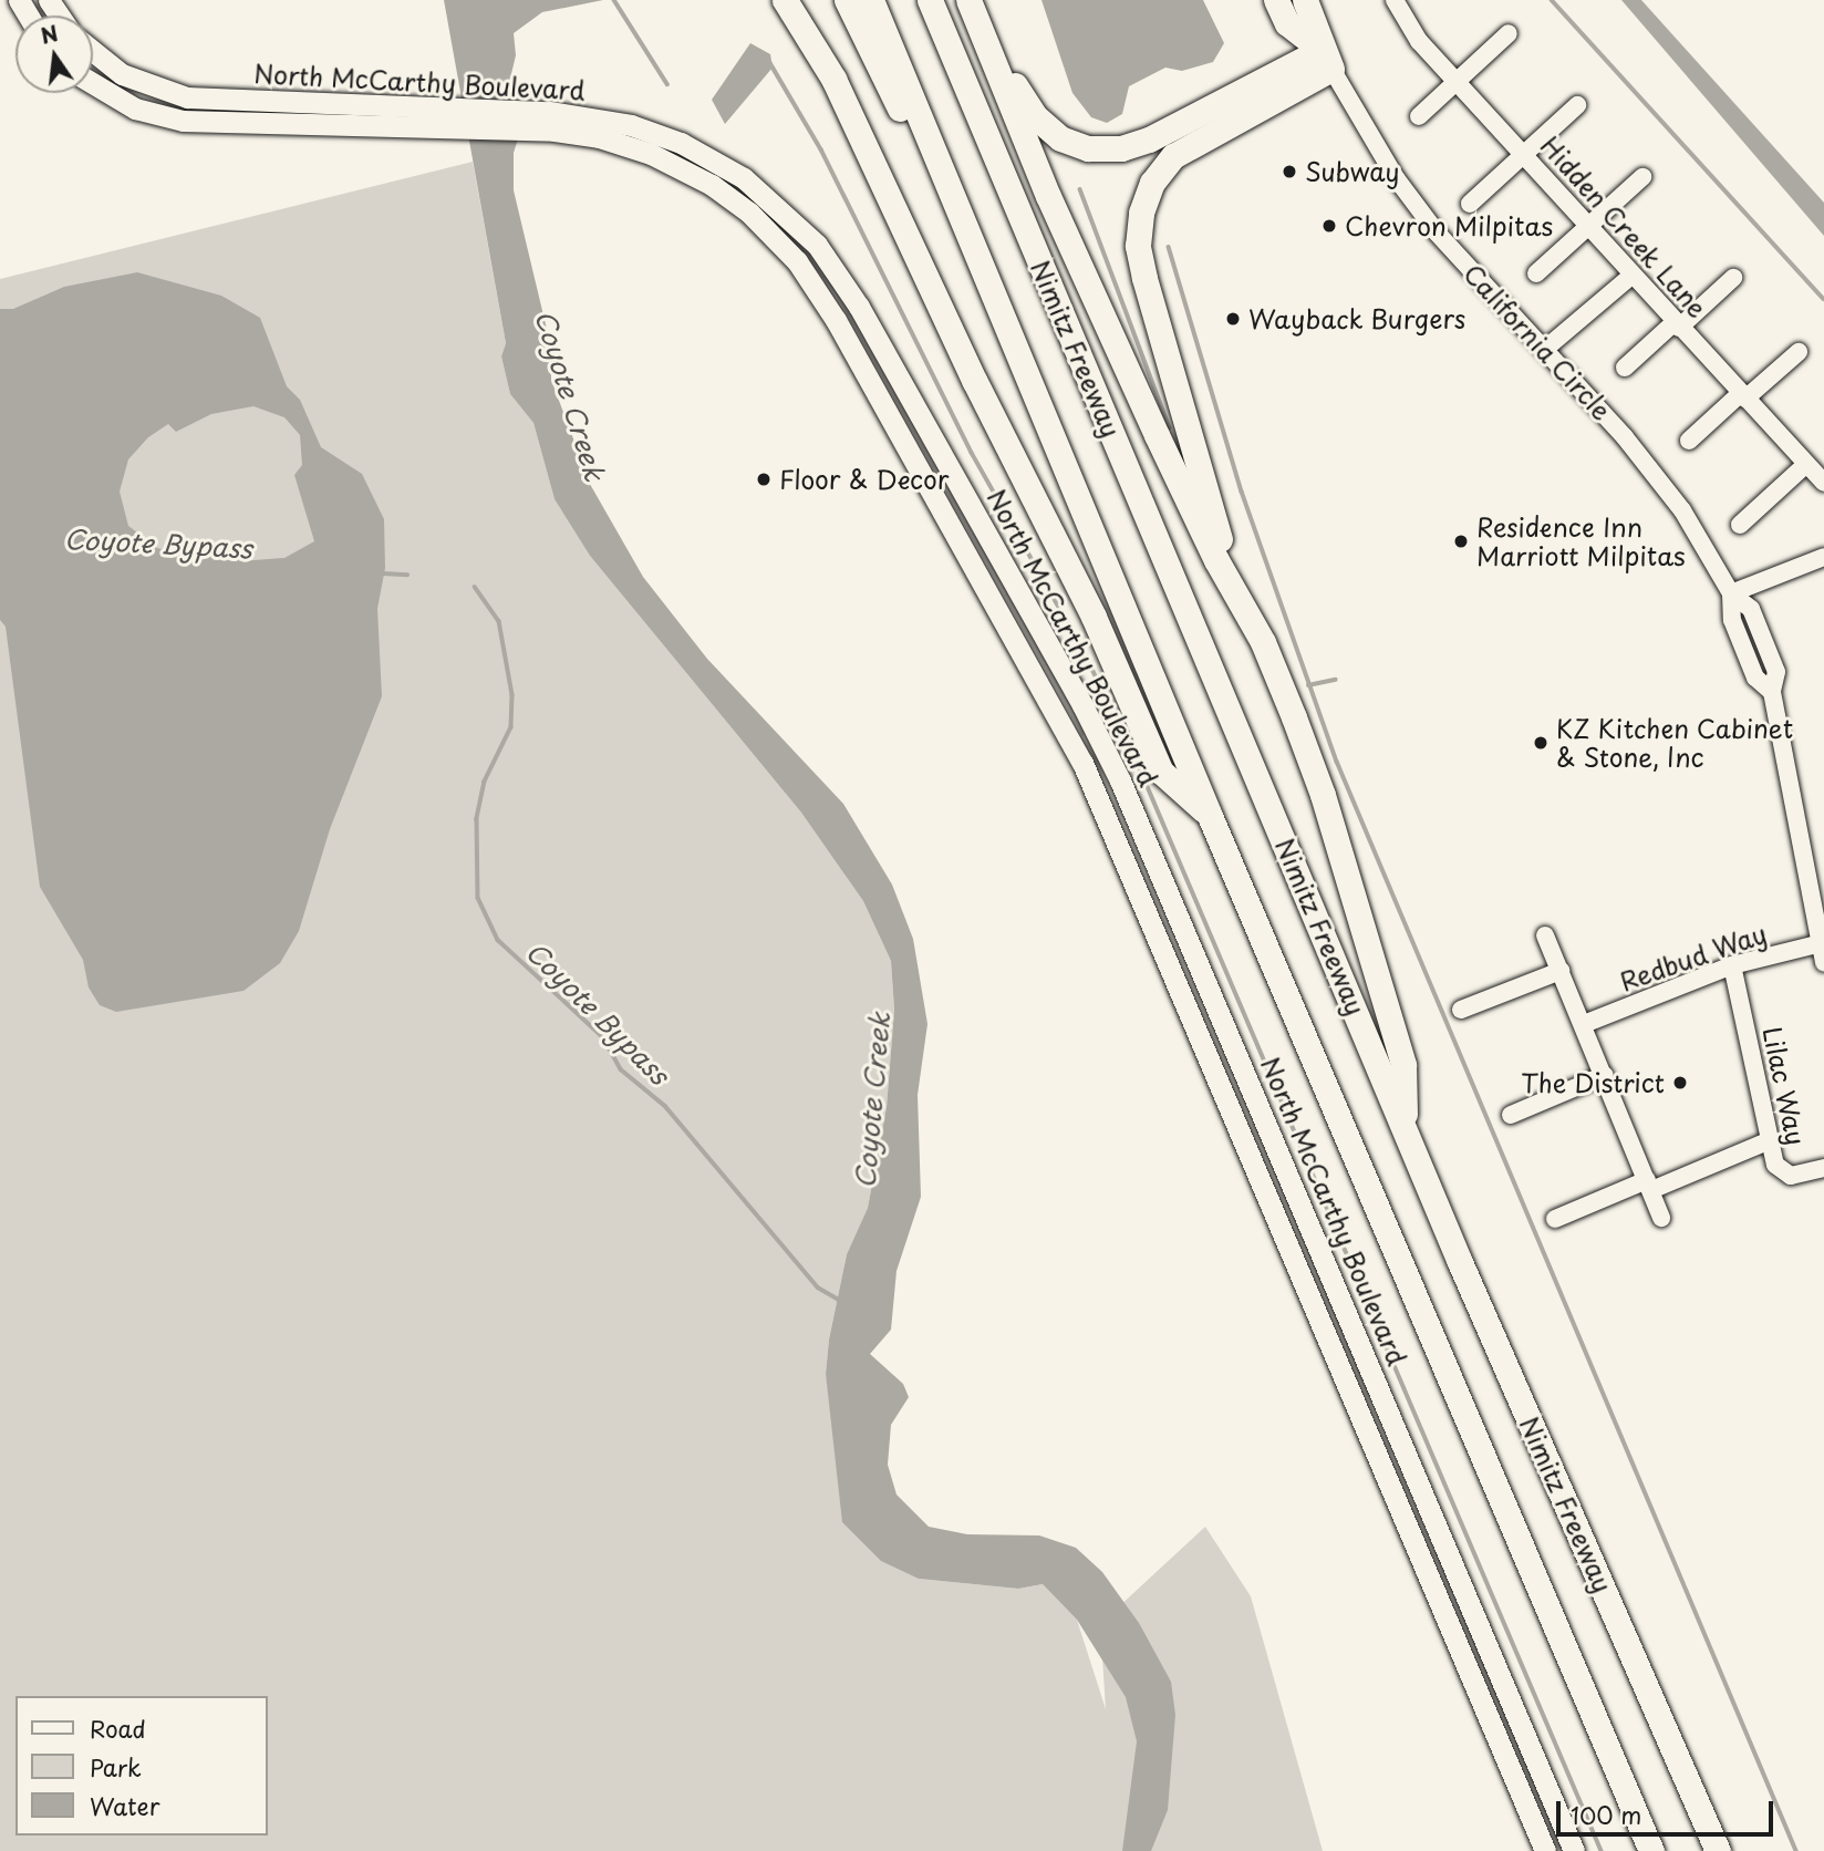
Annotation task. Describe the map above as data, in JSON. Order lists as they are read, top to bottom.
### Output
{
  "streets": {
    "highway": ["California Circle", "Nimitz Freeway"],
    "main road": ["North McCarthy Boulevard"],
    "street": ["Hidden Creek Lane", "Redbud Way", "Lilac Way"]
  },
  "crossings": [
    ["California Circle", "Redbud Way"],
    ["Redbud Way", "Lilac Way"]
  ],
  "water": ["Coyote Creek", "Coyote Bypass"],
  "places": [
    "Subway",
    "Chevron Milpitas",
    "Wayback Burgers",
    "Floor & Decor",
    "Residence Inn Marriott Milpitas",
    "KZ Kitchen Cabinet & Stone, Inc",
    "The District"
  ],
  "legend": ["Road", "Park", "Water"],
  "scale_bar": "100 m",
  "north": "top"
}
